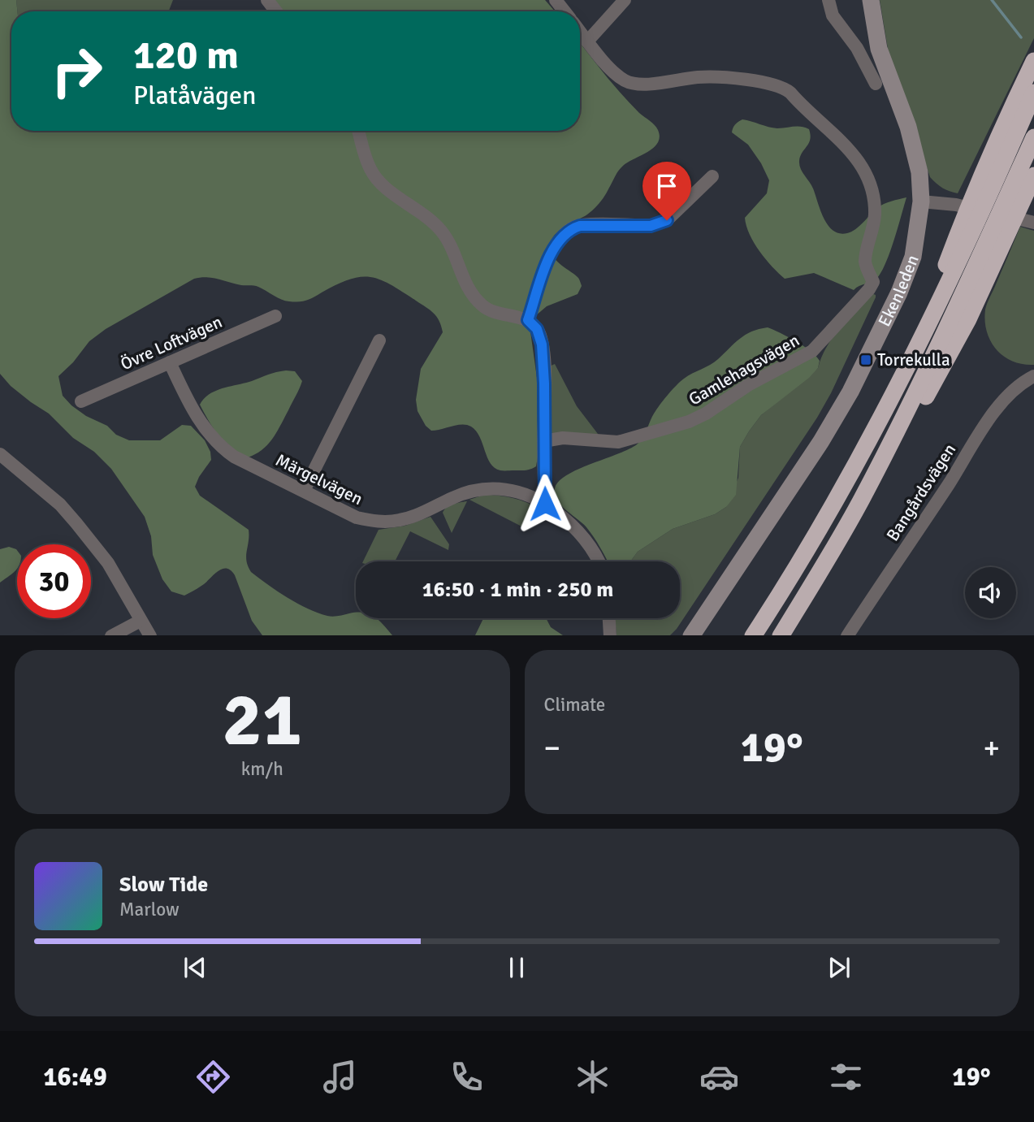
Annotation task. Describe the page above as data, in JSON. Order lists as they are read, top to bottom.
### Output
{
  "streets": {
    "street": [
      "Ekenleden",
      "Övre Loftvägen",
      "Gamlehagsvägen",
      "Märgelvägen",
      "Bangårdsvägen"
    ]
  },
  "crossings": [
    ["Övre Loftvägen", "Märgelvägen"]
  ],
  "places": {
    "transit": ["Torrekulla"]
  },
  "page": {
    "turn": ["120 m", "Platåvägen"],
    "limit": "30",
    "trip": "16:50 · 1 min · 250 m",
    "tile": [
      ["21", "km/h"],
      "Climate"
    ],
    "heat": ["−", "19°", "+"],
    "song": ["Slow Tide", "Marlow"],
    "tabs": ["16:49", "19°"]
  }
}
